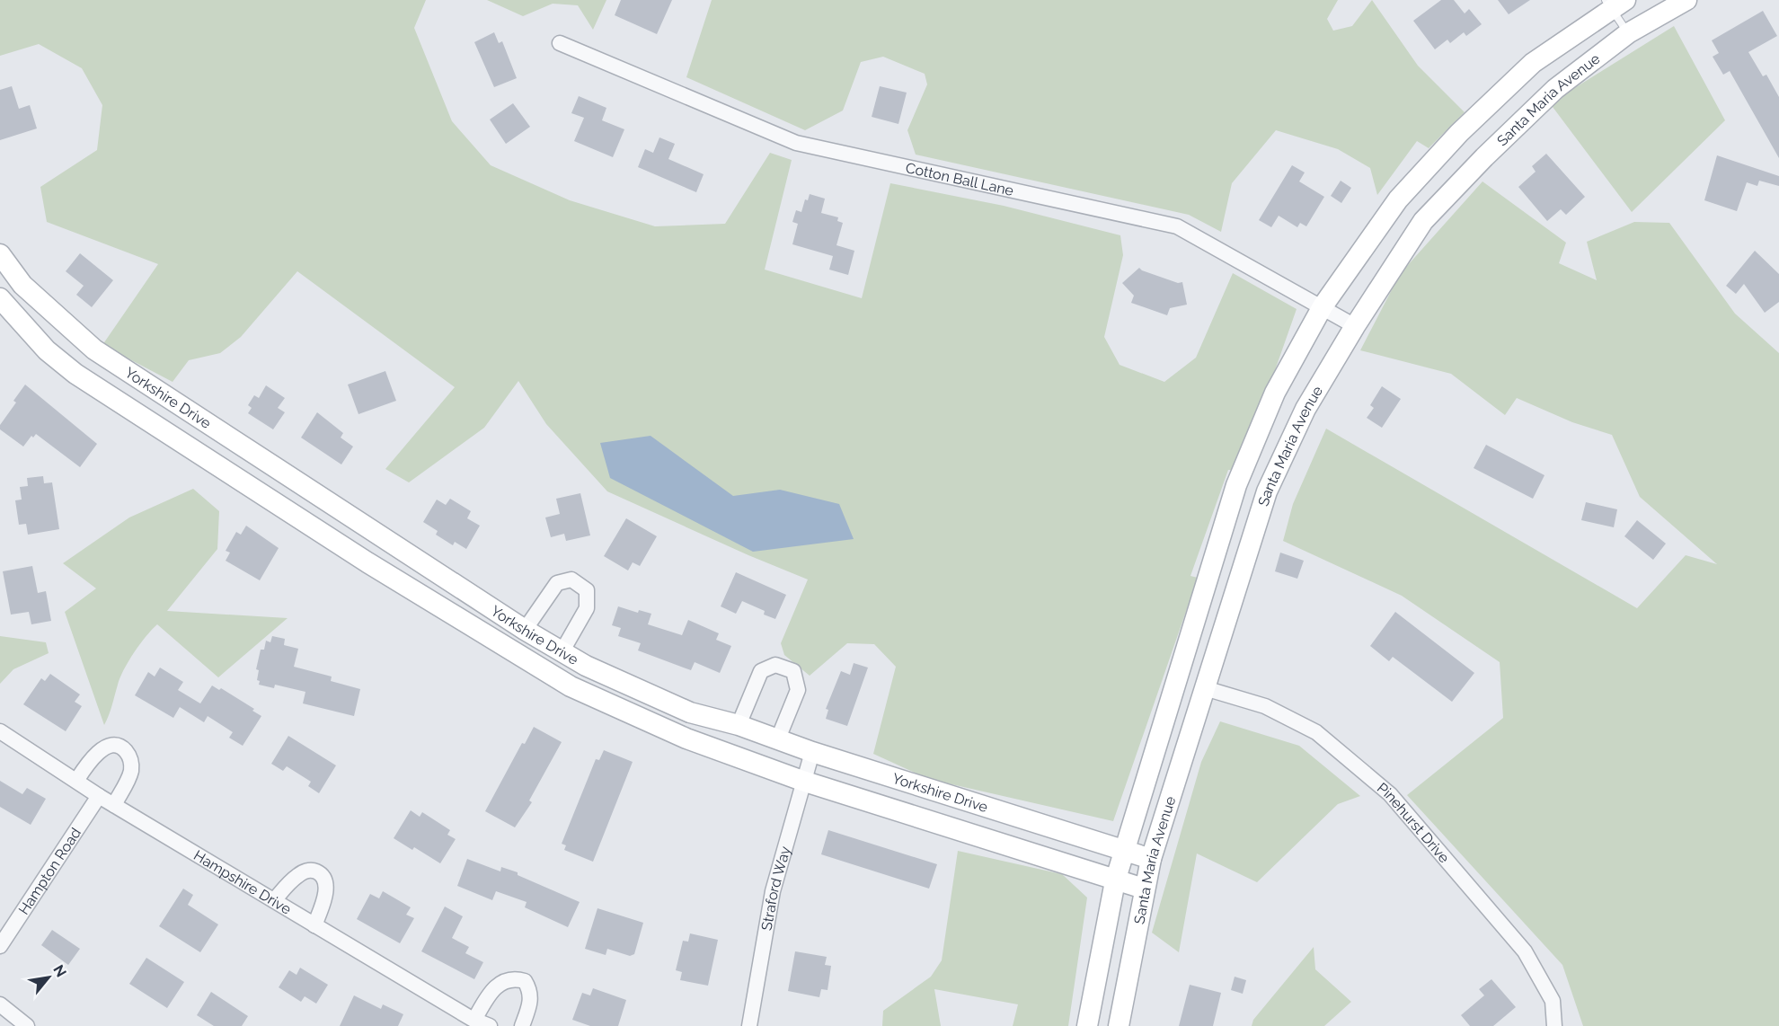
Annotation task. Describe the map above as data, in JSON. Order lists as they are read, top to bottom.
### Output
{
  "streets": {
    "street": [
      "Santa Maria Avenue",
      "Cotton Ball Lane",
      "Yorkshire Drive",
      "Pinehurst Drive",
      "Hampton Road",
      "Hampshire Drive",
      "Straford Way"
    ]
  },
  "crossings": [
    ["Santa Maria Avenue", "Cotton Ball Lane"],
    ["Santa Maria Avenue", "Yorkshire Drive"],
    ["Santa Maria Avenue", "Pinehurst Drive"],
    ["Yorkshire Drive", "Straford Way"],
    ["Hampton Road", "Hampshire Drive"]
  ],
  "north": "top right"
}
